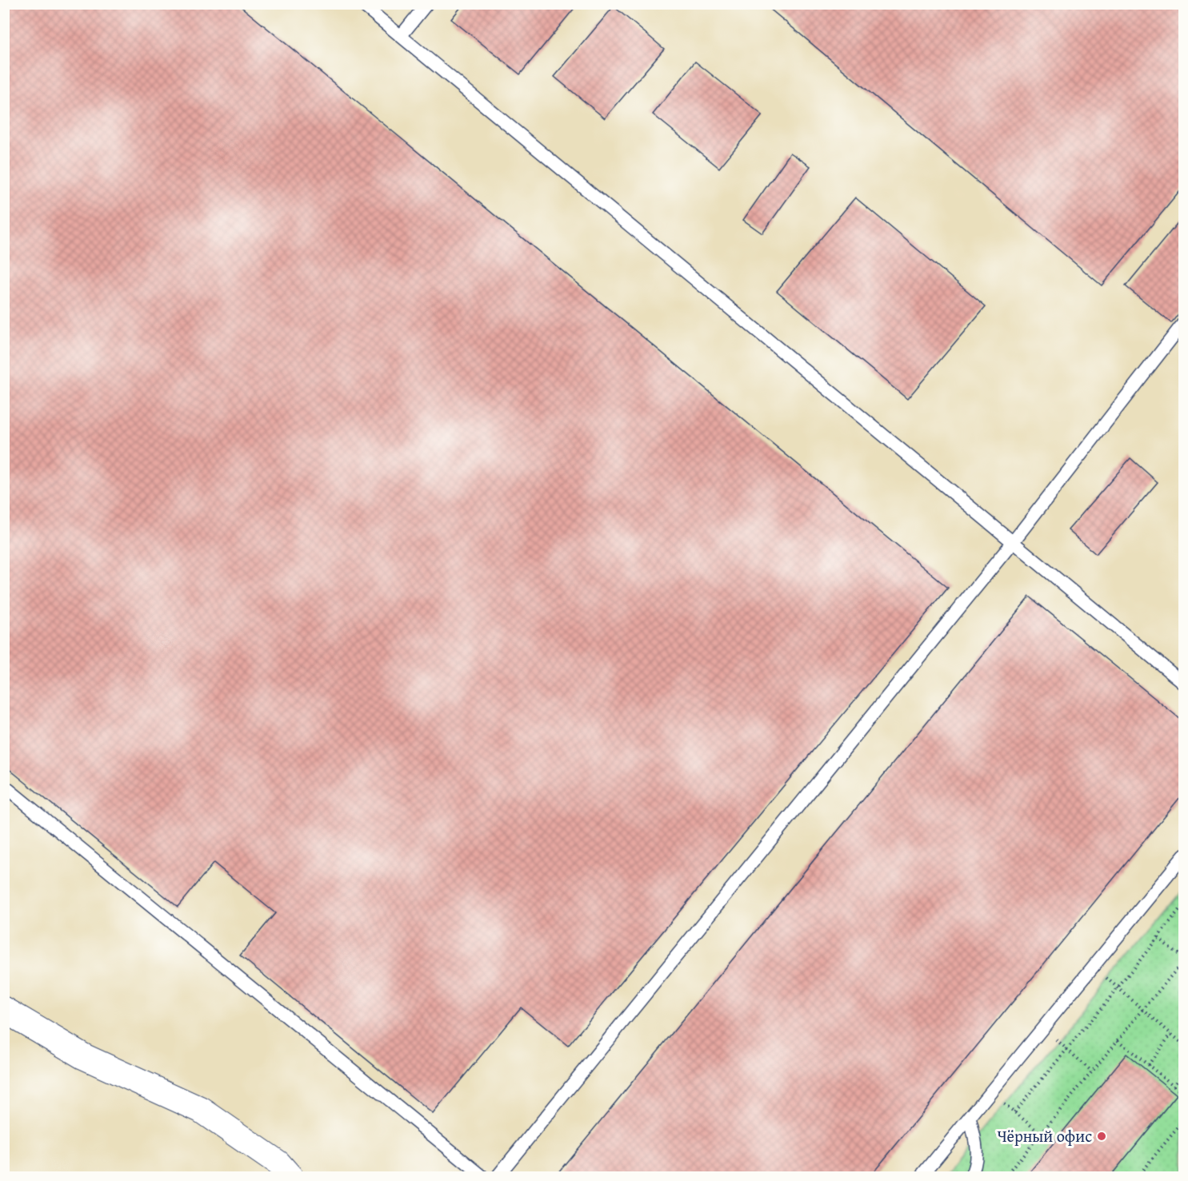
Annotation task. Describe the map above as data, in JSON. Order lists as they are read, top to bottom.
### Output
{
  "places": ["Чёрный офис"]
}
